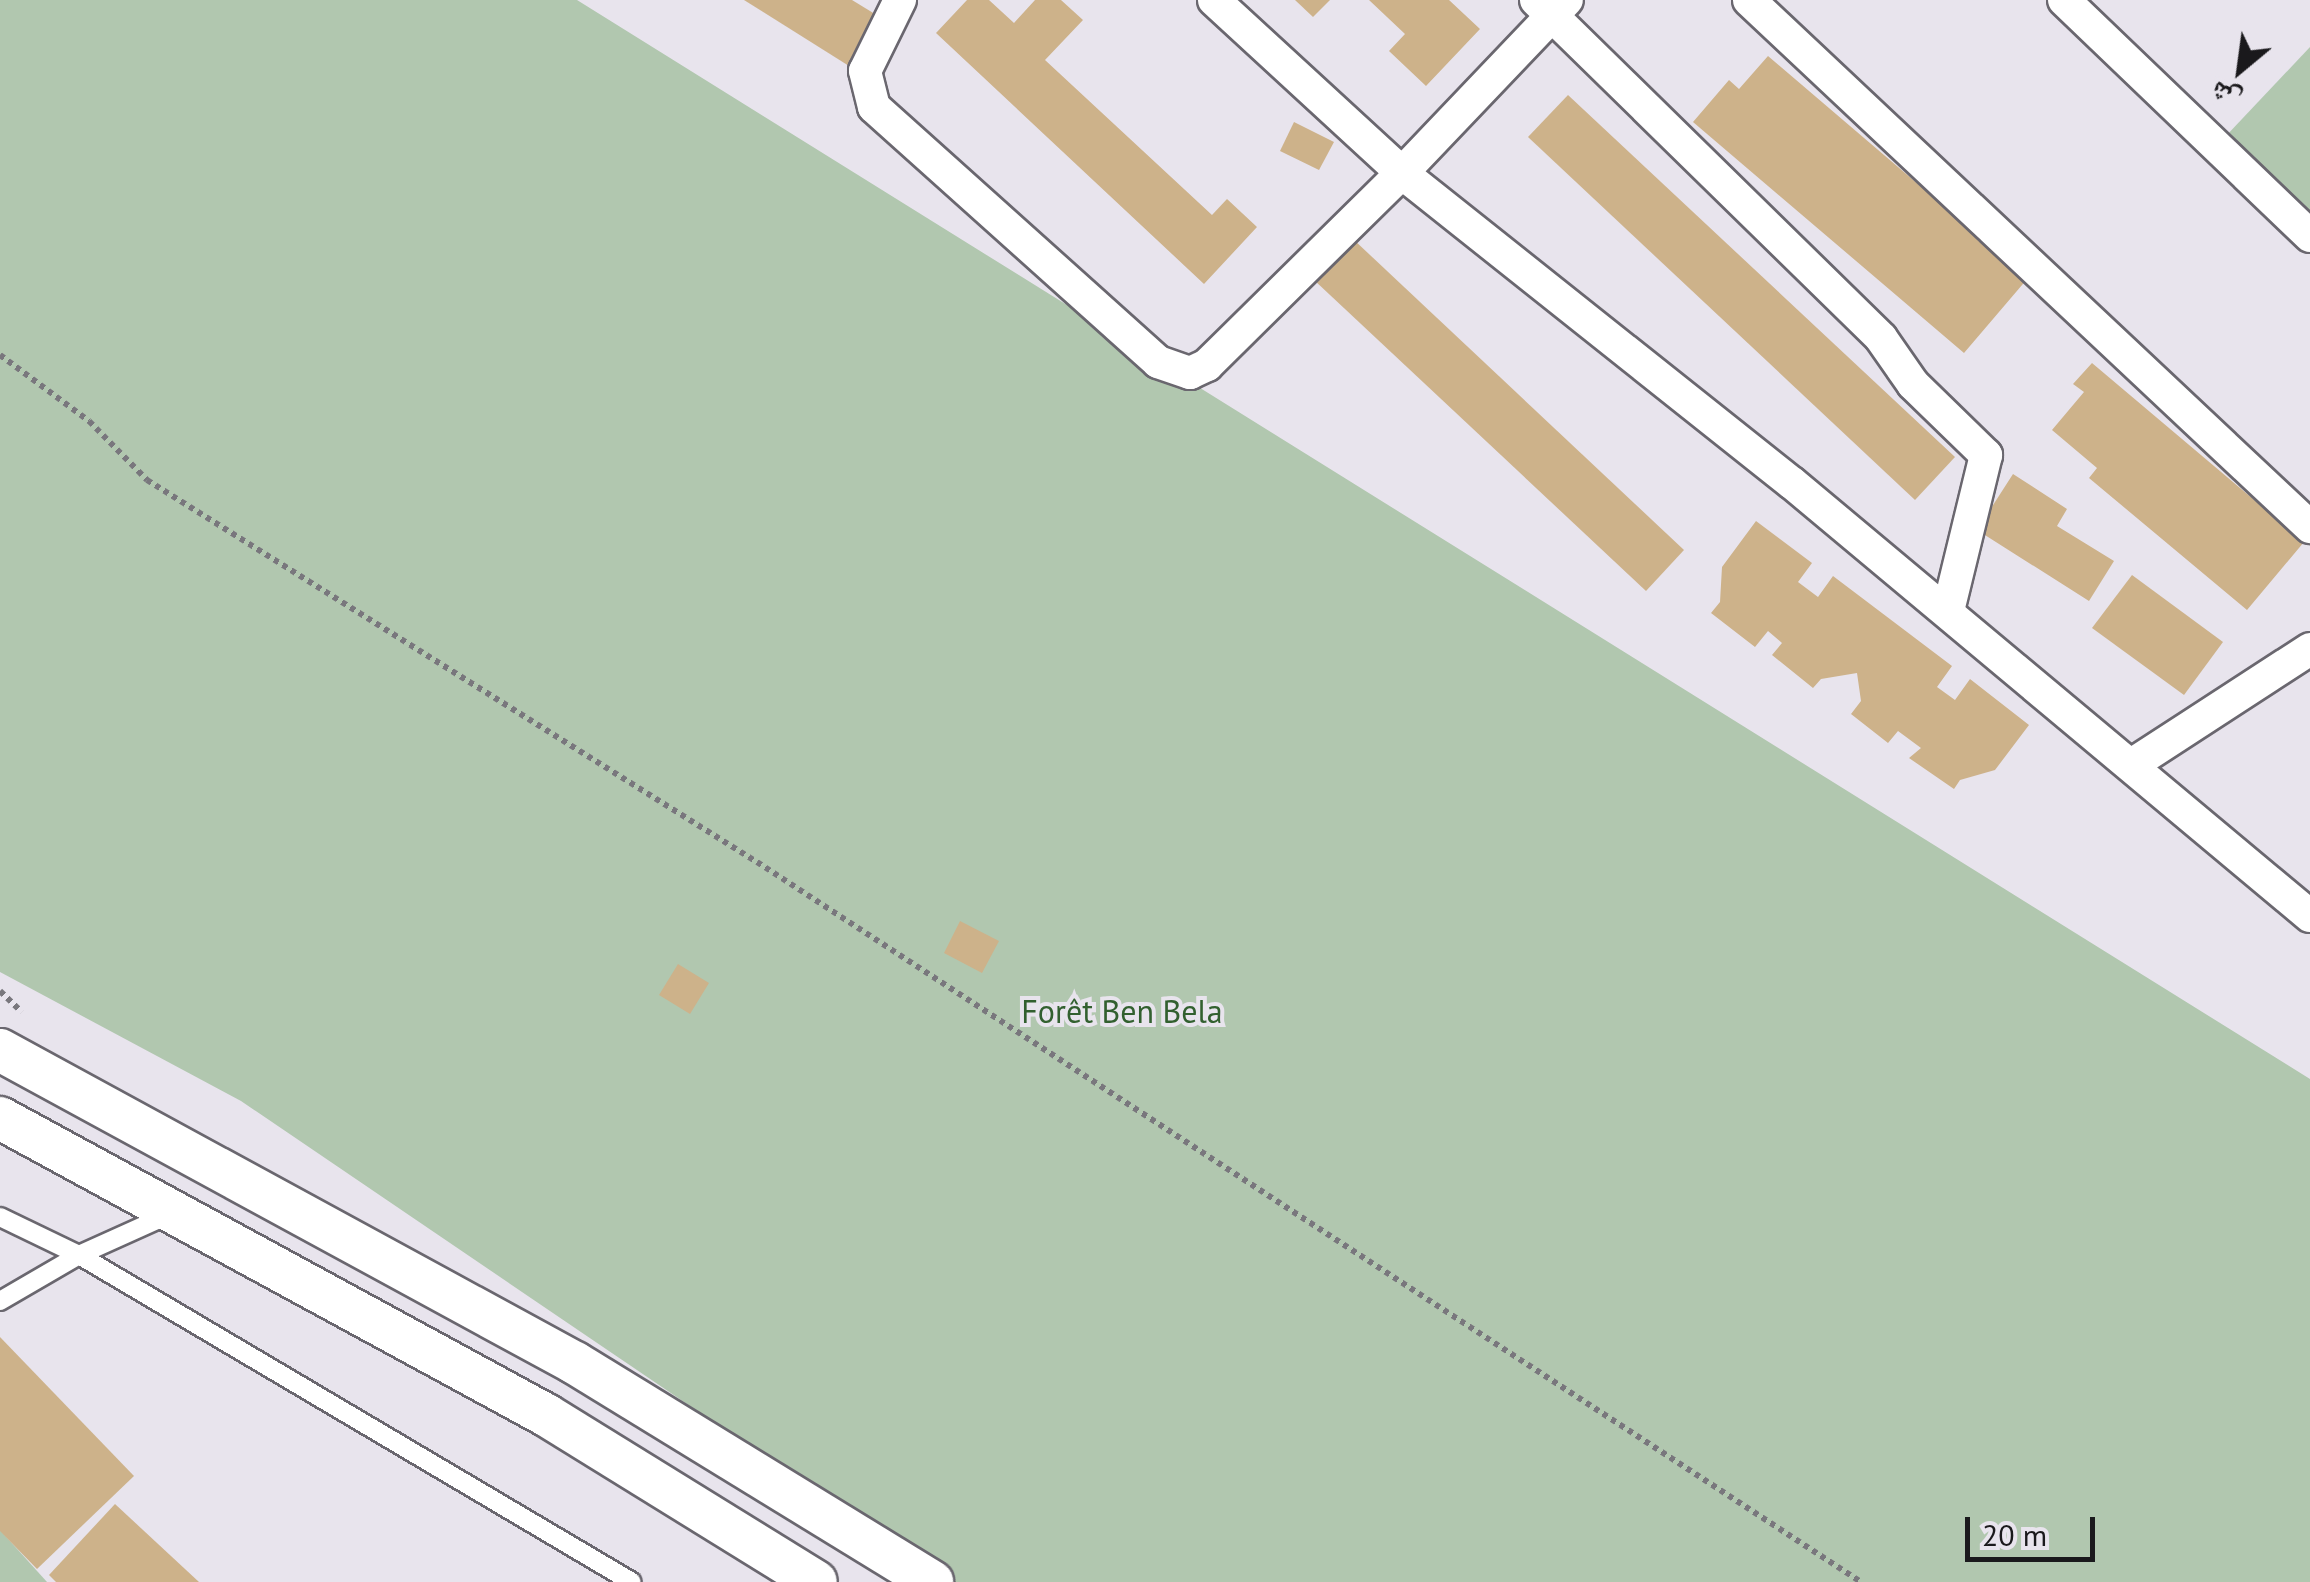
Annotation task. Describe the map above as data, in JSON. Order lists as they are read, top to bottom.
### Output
{
  "parks": ["Forêt Ben Bela"],
  "scale_bar": "20 m",
  "north": "bottom left"
}
